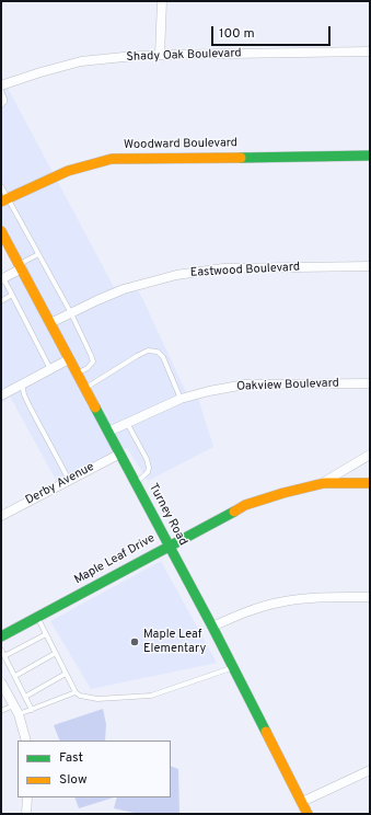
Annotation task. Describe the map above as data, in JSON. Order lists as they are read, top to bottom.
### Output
{
  "streets": {
    "street": [
      "Shady Oak Boulevard",
      "Woodward Boulevard",
      "Eastwood Boulevard",
      "Oakview Boulevard",
      "Derby Avenue",
      "Turney Road",
      "Maple Leaf Drive"
    ]
  },
  "crossings": [
    ["Eastwood Boulevard", "Turney Road"],
    ["Oakview Boulevard", "Turney Road"],
    ["Derby Avenue", "Turney Road"],
    ["Turney Road", "Maple Leaf Drive"]
  ],
  "places": ["Maple Leaf Elementary"],
  "legend": ["Fast", "Slow"],
  "scale_bar": "100 m"
}
